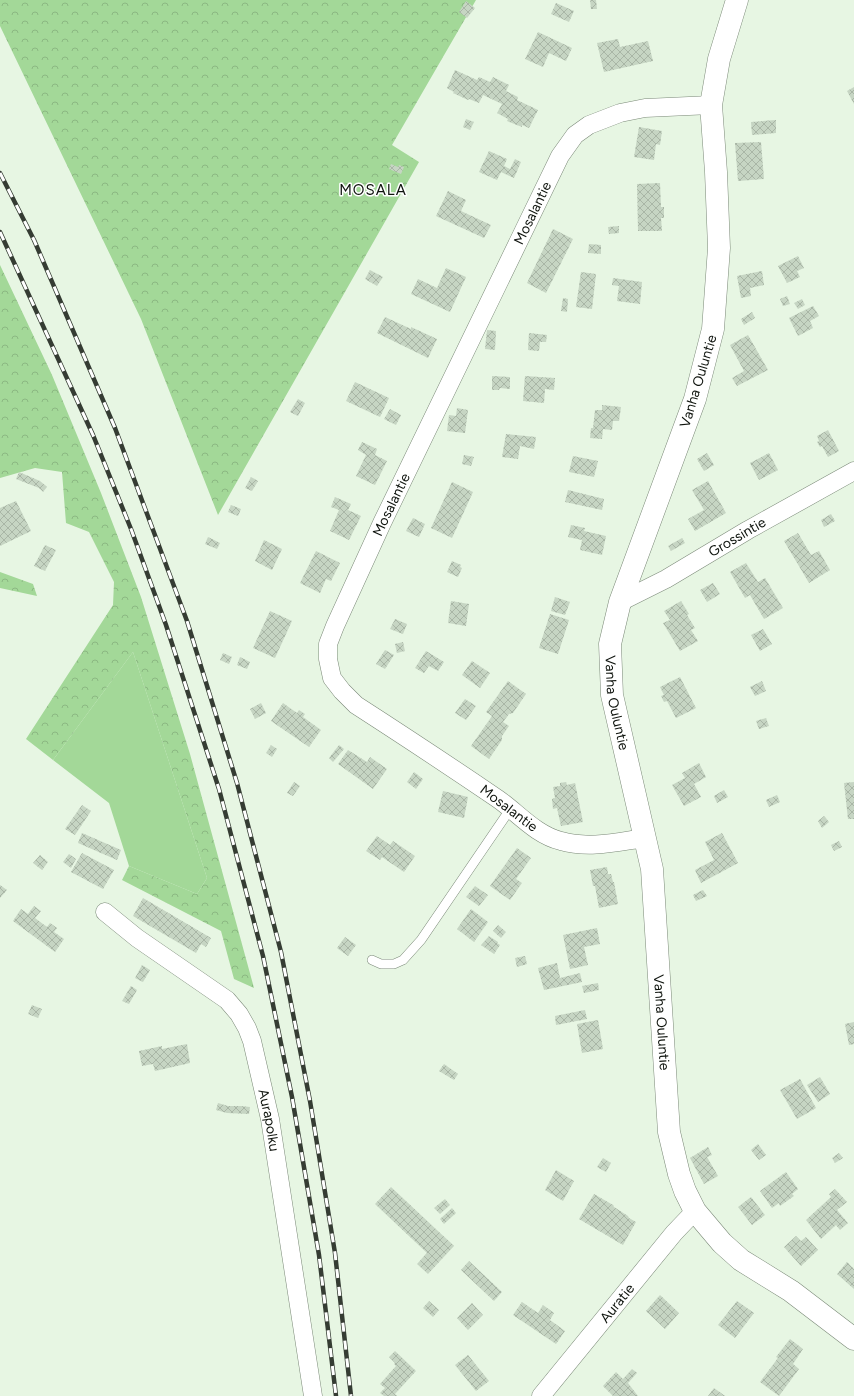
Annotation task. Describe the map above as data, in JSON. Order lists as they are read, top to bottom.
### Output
{
  "streets": {
    "street": [
      "Mosalantie",
      "Vanha Ouluntie",
      "Grossintie",
      "Aurapolku",
      "Auratie"
    ]
  },
  "crossings": [
    ["Mosalantie", "Vanha Ouluntie"],
    ["Vanha Ouluntie", "Grossintie"],
    ["Vanha Ouluntie", "Auratie"]
  ],
  "districts": ["MOSALA"]
}
